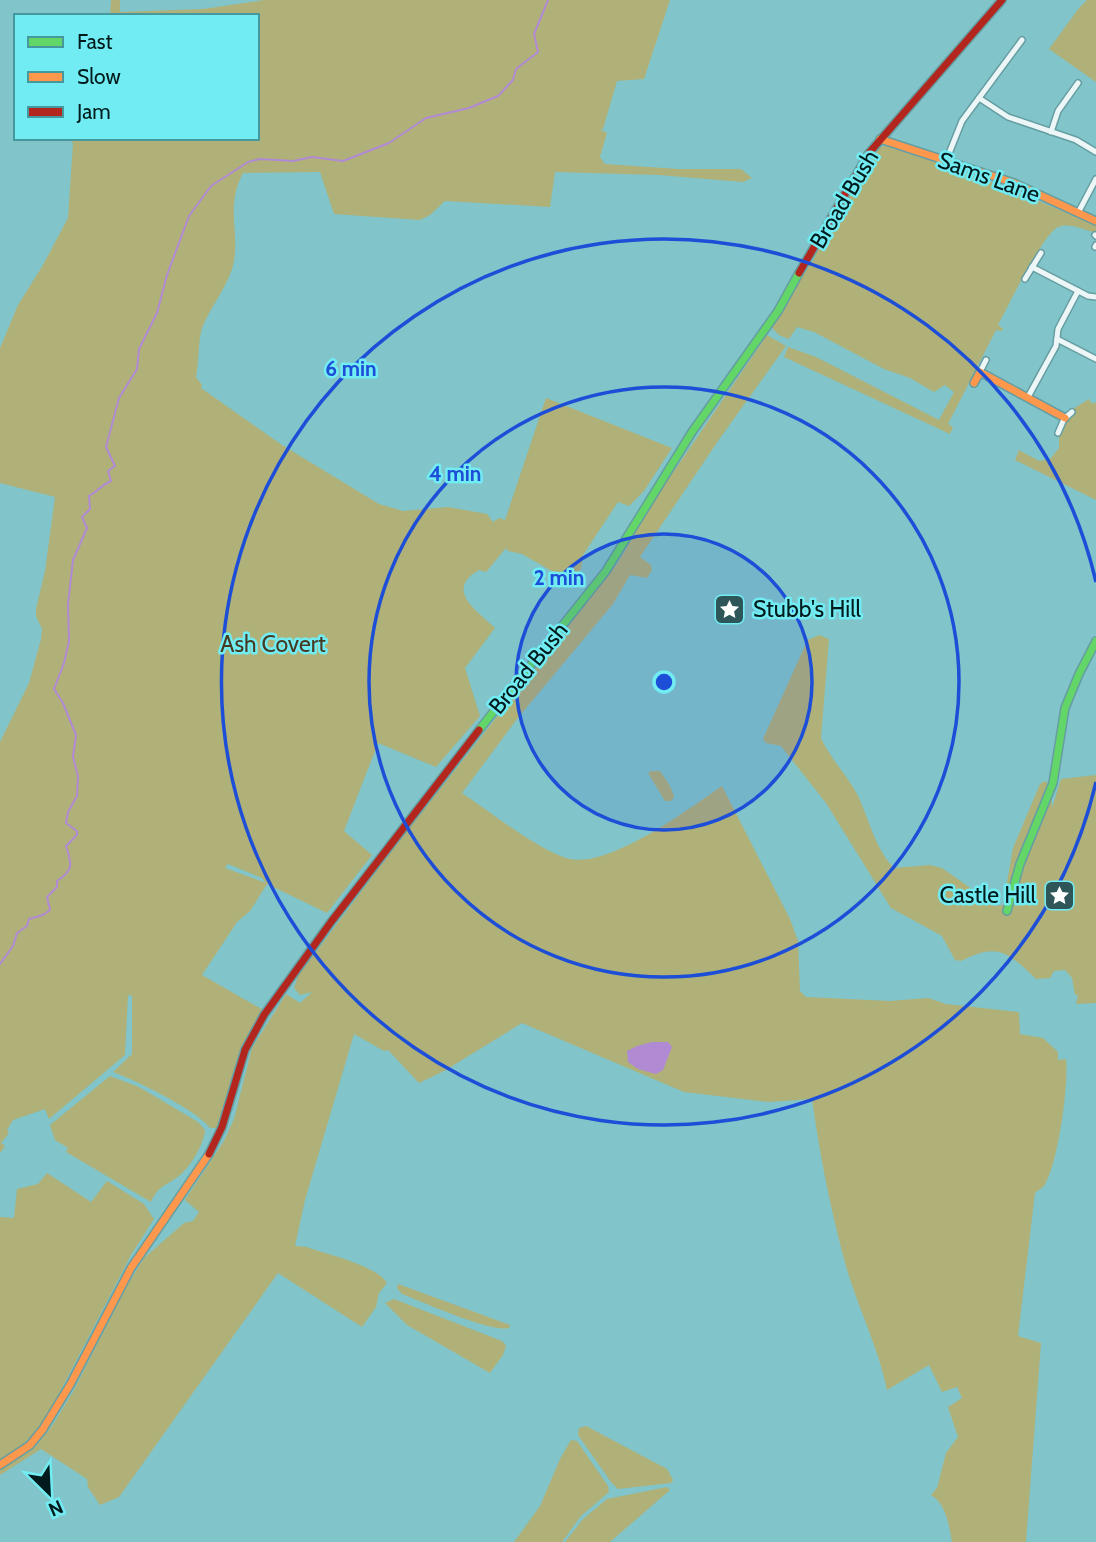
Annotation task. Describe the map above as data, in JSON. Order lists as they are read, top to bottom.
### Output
{
  "streets": {
    "main road": ["Sams Lane", "Broad Bush"]
  },
  "crossings": [
    ["Sams Lane", "Broad Bush"]
  ],
  "parks": ["Ash Covert"],
  "places": {
    "place": ["Stubb's Hill", "Castle Hill"]
  },
  "legend": ["Fast", "Slow", "Jam"],
  "north": "bottom right",
  "rings": ["6 min", "4 min", "2 min"]
}
